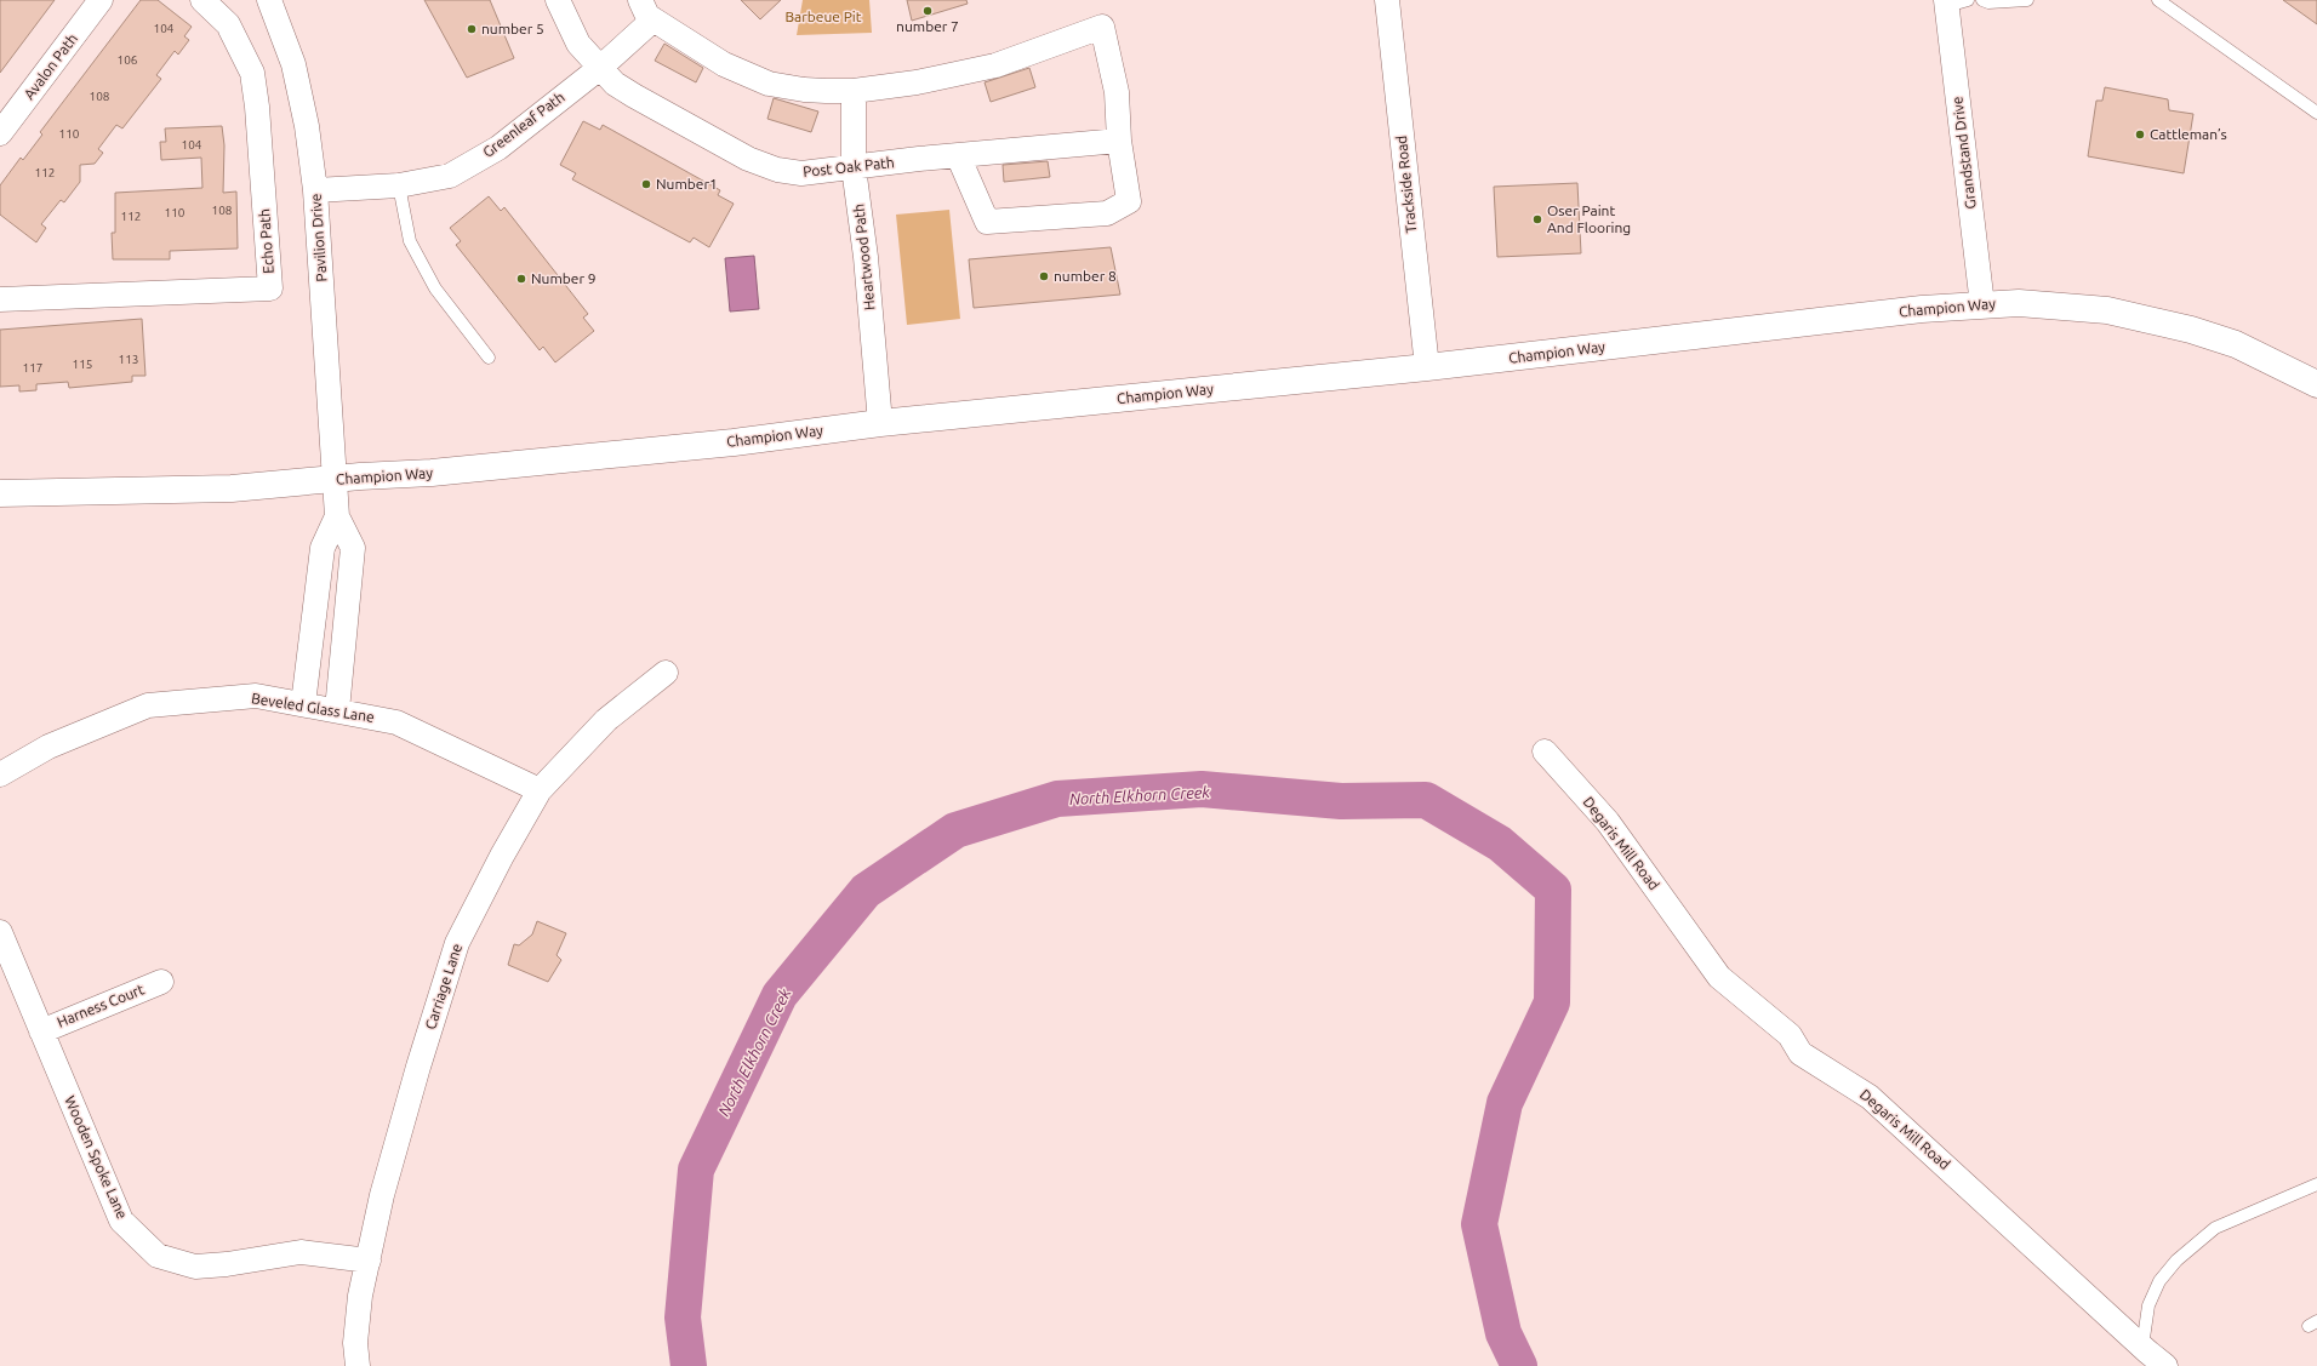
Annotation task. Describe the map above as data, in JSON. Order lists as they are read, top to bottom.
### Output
{
  "streets": {
    "main road": ["Champion Way"],
    "street": [
      "Avalon Path",
      "Greenleaf Path",
      "Grandstand Drive",
      "Post Oak Path",
      "Trackside Road",
      "Pavilion Drive",
      "Echo Path",
      "Heartwood Path",
      "Beveled Glass Lane",
      "Degaris Mill Road",
      "Carriage Lane",
      "Harness Court",
      "Wooden Spoke Lane"
    ]
  },
  "crossings": [
    ["Greenleaf Path", "Post Oak Path"],
    ["Greenleaf Path", "Pavilion Drive"],
    ["Grandstand Drive", "Champion Way"],
    ["Post Oak Path", "Heartwood Path"],
    ["Trackside Road", "Champion Way"],
    ["Pavilion Drive", "Champion Way"],
    ["Heartwood Path", "Champion Way"],
    ["Beveled Glass Lane", "Carriage Lane"],
    ["Carriage Lane", "Wooden Spoke Lane"],
    ["Harness Court", "Wooden Spoke Lane"]
  ],
  "water": ["North Elkhorn Creek"],
  "parks": ["Barbeue Pit"],
  "places": [
    "number 7",
    "number 5",
    "Cattleman’s",
    "Number1",
    "Oser Paint And Flooring",
    "number 8",
    "Number 9"
  ],
  "house_numbers": [
    "104",
    "106",
    "108",
    "110",
    "104",
    "112",
    "108",
    "110",
    "112",
    "113",
    "115",
    "117"
  ]
}
